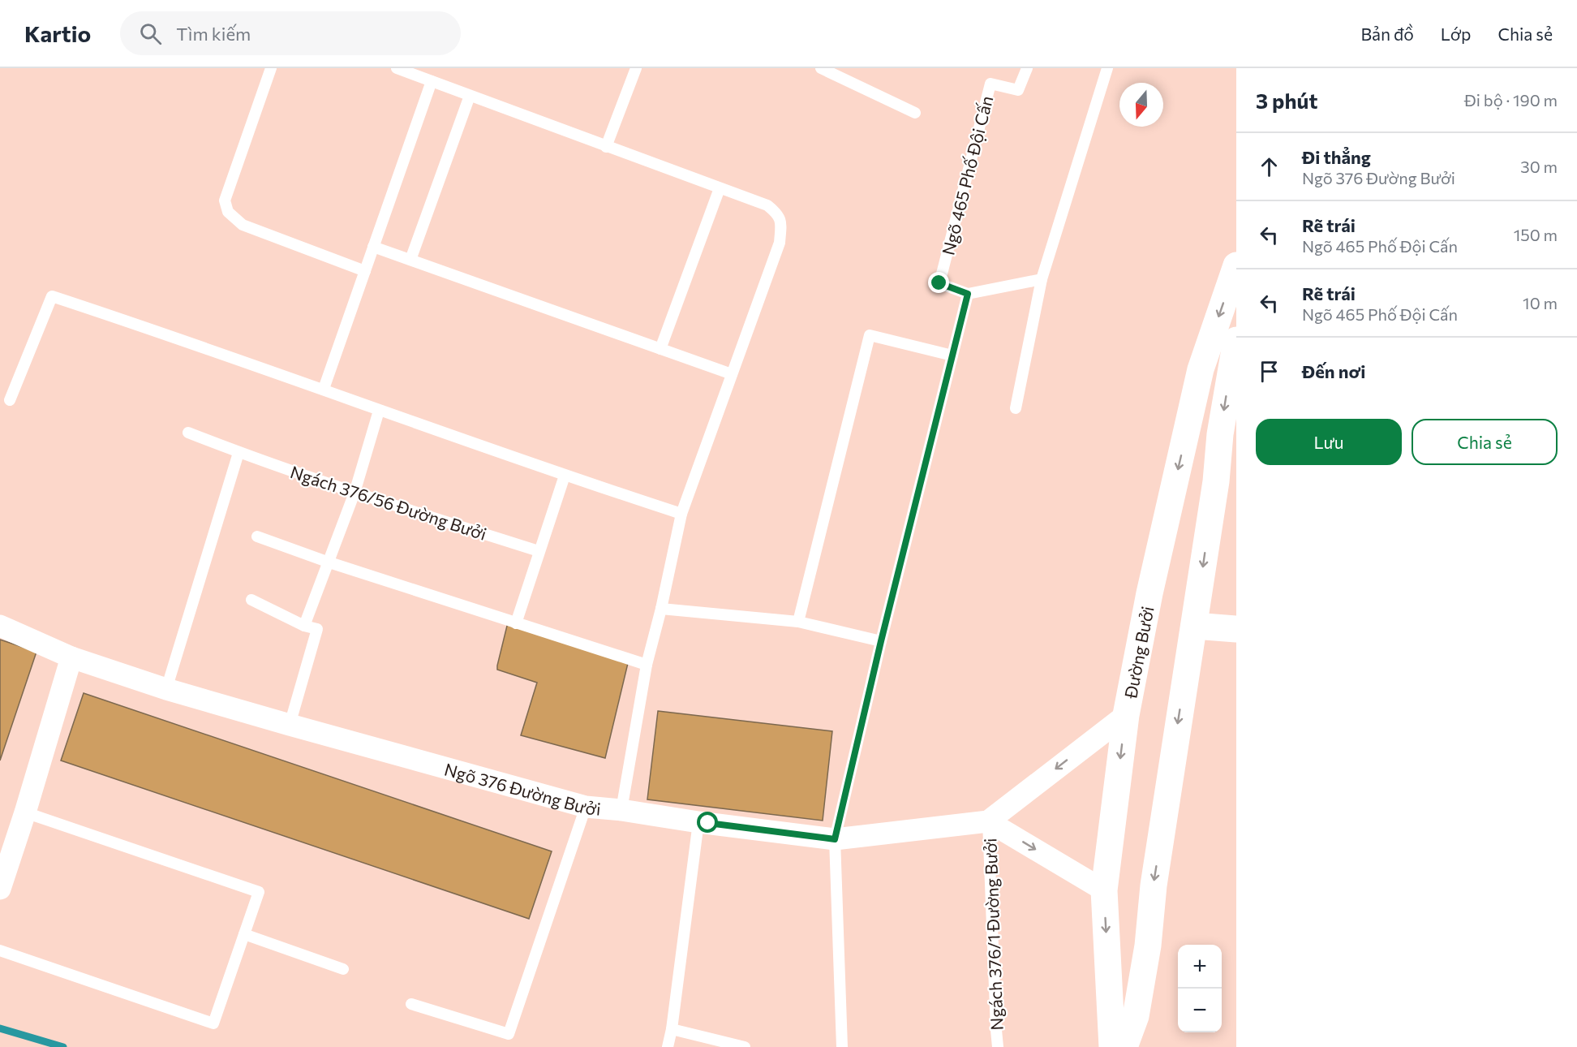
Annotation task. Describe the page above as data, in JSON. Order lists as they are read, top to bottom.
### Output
{
  "streets": {
    "main road": ["Đường Bưởi"],
    "street": ["Ngõ 376 Đường Bưởi"],
    "lane": ["Ngõ 465 Phố Đội Cấn", "Ngách 376/56 Đường Bưởi", "Ngách 376/1 Đường Bưởi"]
  },
  "crossings": [
    ["Ngõ 376 Đường Bưởi", "Ngách 376/1 Đường Bưởi"]
  ],
  "north": "bottom",
  "page": {
    "header": "Kartio",
    "search": "Tìm kiếm",
    "nav": ["Bản đồ", "Lớp", "Chia sẻ"],
    "heading": ["3 phút", "Đi bộ · 190 m"],
    "list": [
      ["Đi thẳng", "Ngõ 376 Đường Bưởi", "30 m"],
      ["Rẽ trái", "Ngõ 465 Phố Đội Cấn", "150 m"],
      ["Rẽ trái", "Ngõ 465 Phố Đội Cấn", "10 m"],
      "Đến nơi"
    ],
    "buttons": ["Lưu", "Chia sẻ"],
    "map_buttons": ["+", "−"]
  }
}
